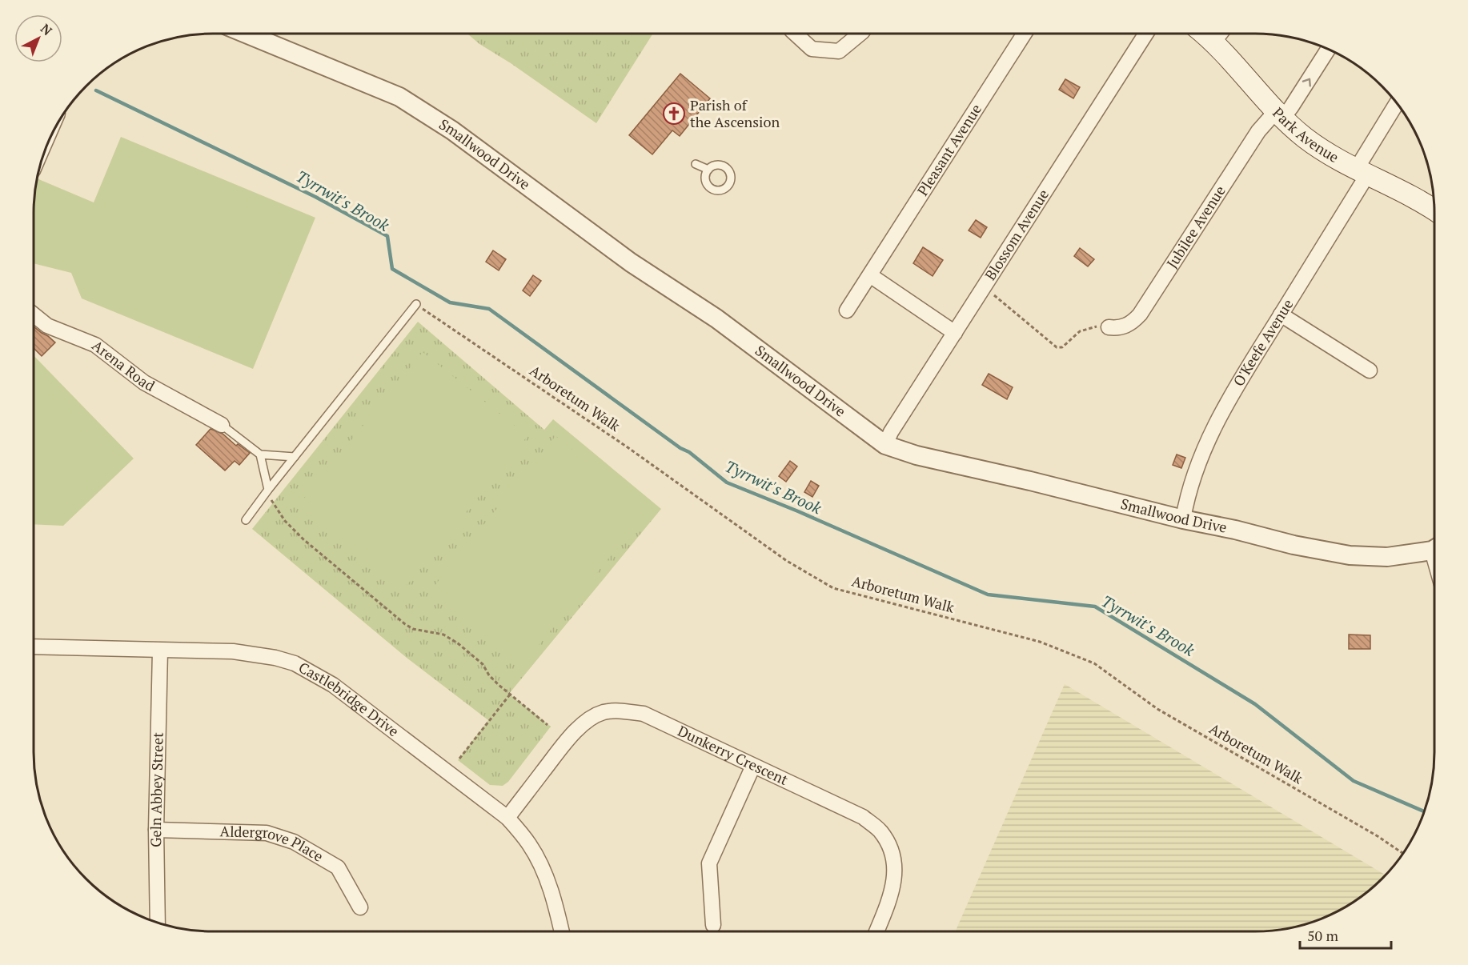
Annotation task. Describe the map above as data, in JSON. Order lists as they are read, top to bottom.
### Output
{
  "streets": {
    "main road": ["Park Avenue"],
    "street": [
      "Pleasant Avenue",
      "Smallwood Drive",
      "Jubilee Avenue",
      "Blossom Avenue",
      "O'Keefe Avenue",
      "Arena Road",
      "Castlebridge Drive",
      "Dunkerry Crescent",
      "Geln Abbey Street",
      "Aldergrove Place"
    ],
    "path": ["Arboretum Walk"]
  },
  "crossings": [
    ["Park Avenue", "Jubilee Avenue"],
    ["Park Avenue", "O'Keefe Avenue"],
    ["Smallwood Drive", "Blossom Avenue"],
    ["Smallwood Drive", "O'Keefe Avenue"],
    ["Castlebridge Drive", "Dunkerry Crescent"],
    ["Castlebridge Drive", "Geln Abbey Street"],
    ["Geln Abbey Street", "Aldergrove Place"]
  ],
  "water": ["Tyrrwit's Brook"],
  "places": {
    "church": ["Parish of the Ascension"]
  },
  "scale_bar": "50 m",
  "north": "top right"
}
